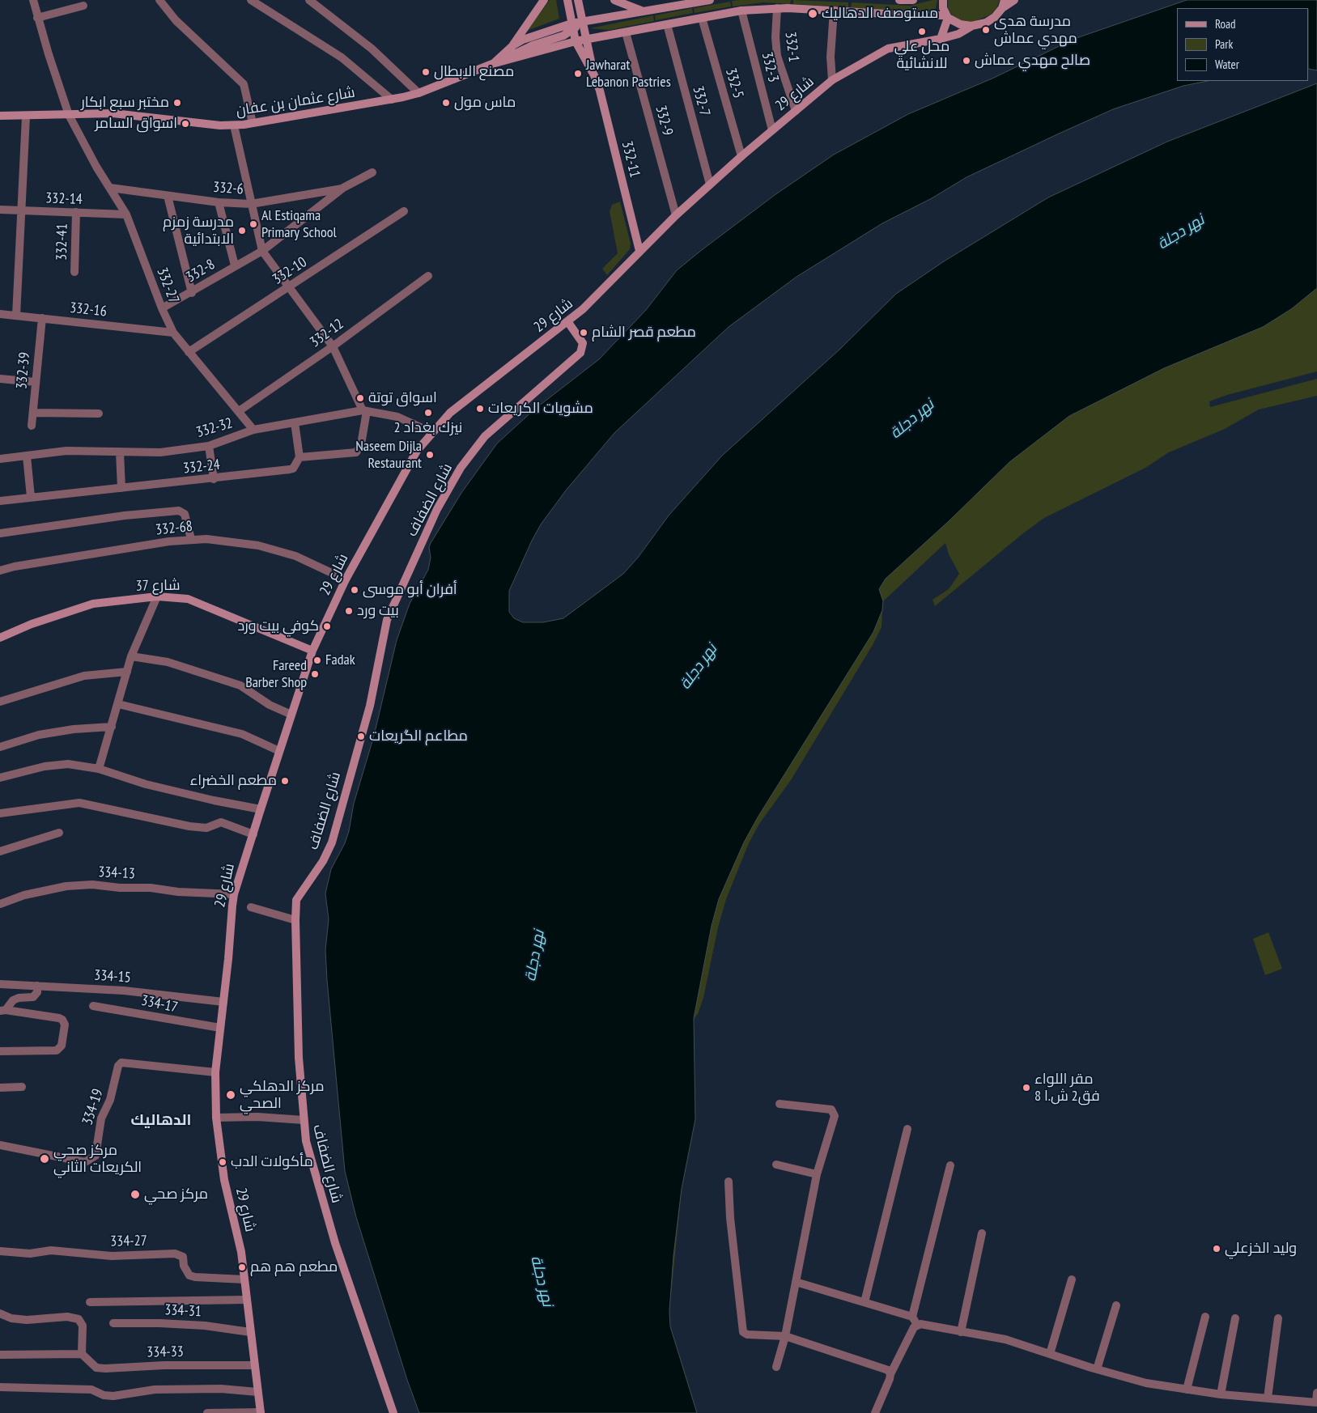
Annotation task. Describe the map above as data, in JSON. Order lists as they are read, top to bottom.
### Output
{
  "streets": {
    "street": [
      "332-1",
      "332-3",
      "332-5",
      "شارع 29",
      "332-7",
      "شارع عثمان بن عفان",
      "332-9",
      "332-11",
      "332-6",
      "332-14",
      "332-41",
      "332-8",
      "332-10",
      "332-27",
      "332-16",
      "332-12",
      "332-39",
      "332-32",
      "332-24",
      "شارع الضفاف",
      "332-68",
      "شارع 37",
      "334-13",
      "334-15",
      "334-17",
      "334-19",
      "334-27",
      "334-31",
      "334-33"
    ]
  },
  "crossings": [
    ["332-1", "شارع 29"],
    ["332-1", "شارع عثمان بن عفان"],
    ["332-3", "شارع 29"],
    ["332-3", "شارع عثمان بن عفان"],
    ["332-5", "شارع 29"],
    ["332-5", "شارع عثمان بن عفان"],
    ["شارع 29", "332-7"],
    ["شارع 29", "332-9"],
    ["شارع 29", "332-11"],
    ["شارع 29", "332-32"],
    ["شارع 29", "شارع الضفاف"],
    ["شارع 29", "332-68"],
    ["شارع 29", "شارع 37"],
    ["شارع 29", "334-13"],
    ["شارع 29", "334-15"],
    ["شارع 29", "334-17"],
    ["شارع 29", "334-19"],
    ["شارع 29", "334-27"],
    ["شارع 29", "334-31"],
    ["شارع 29", "334-33"],
    ["332-7", "شارع عثمان بن عفان"],
    ["شارع عثمان بن عفان", "332-9"],
    ["شارع عثمان بن عفان", "332-11"],
    ["شارع عثمان بن عفان", "332-27"],
    ["332-6", "332-8"],
    ["332-6", "332-27"],
    ["332-14", "332-41"],
    ["332-14", "332-27"],
    ["332-8", "332-27"],
    ["332-10", "332-27"],
    ["332-27", "332-16"],
    ["332-27", "332-12"],
    ["332-27", "332-32"],
    ["332-16", "332-39"]
  ],
  "districts": ["الدهاليك"],
  "water": ["نهر دجلة"],
  "places": [
    "مستوصف الدهاليك",
    "مدرسة هدى مهدي عماش",
    "محل علي للانشائية",
    "صالح مهدي عماش",
    "مصنع الابطال",
    "Jawharat Lebanon Pastries",
    "مختبر سبع ابكار",
    "ماس مول",
    "اسواق السامر",
    "Al Estiqama Primary School",
    "مدرسة زمزم الابتدائية",
    "مطعم قصر الشام",
    "اسواق توتة",
    "مشويات الكريعات",
    "نيزك بغداد 2",
    "Naseem Dijla Restaurant",
    "أفران أبو موسى",
    "بيت ورد",
    "كوفي بيت ورد",
    "Fadak",
    "Fareed Barber Shop",
    "مطاعم الگريعات",
    "مطعم الخضراء",
    "مقر اللواء 8 فق2 ش.ا",
    "مركز الدهلكي الصحي",
    "مركز صحي الكريعات الثاني",
    "مأكولات الدب",
    "مركز صحي",
    "وليد الخزعلي",
    "مطعم هم هم"
  ],
  "legend": ["Road", "Park", "Water"]
}
